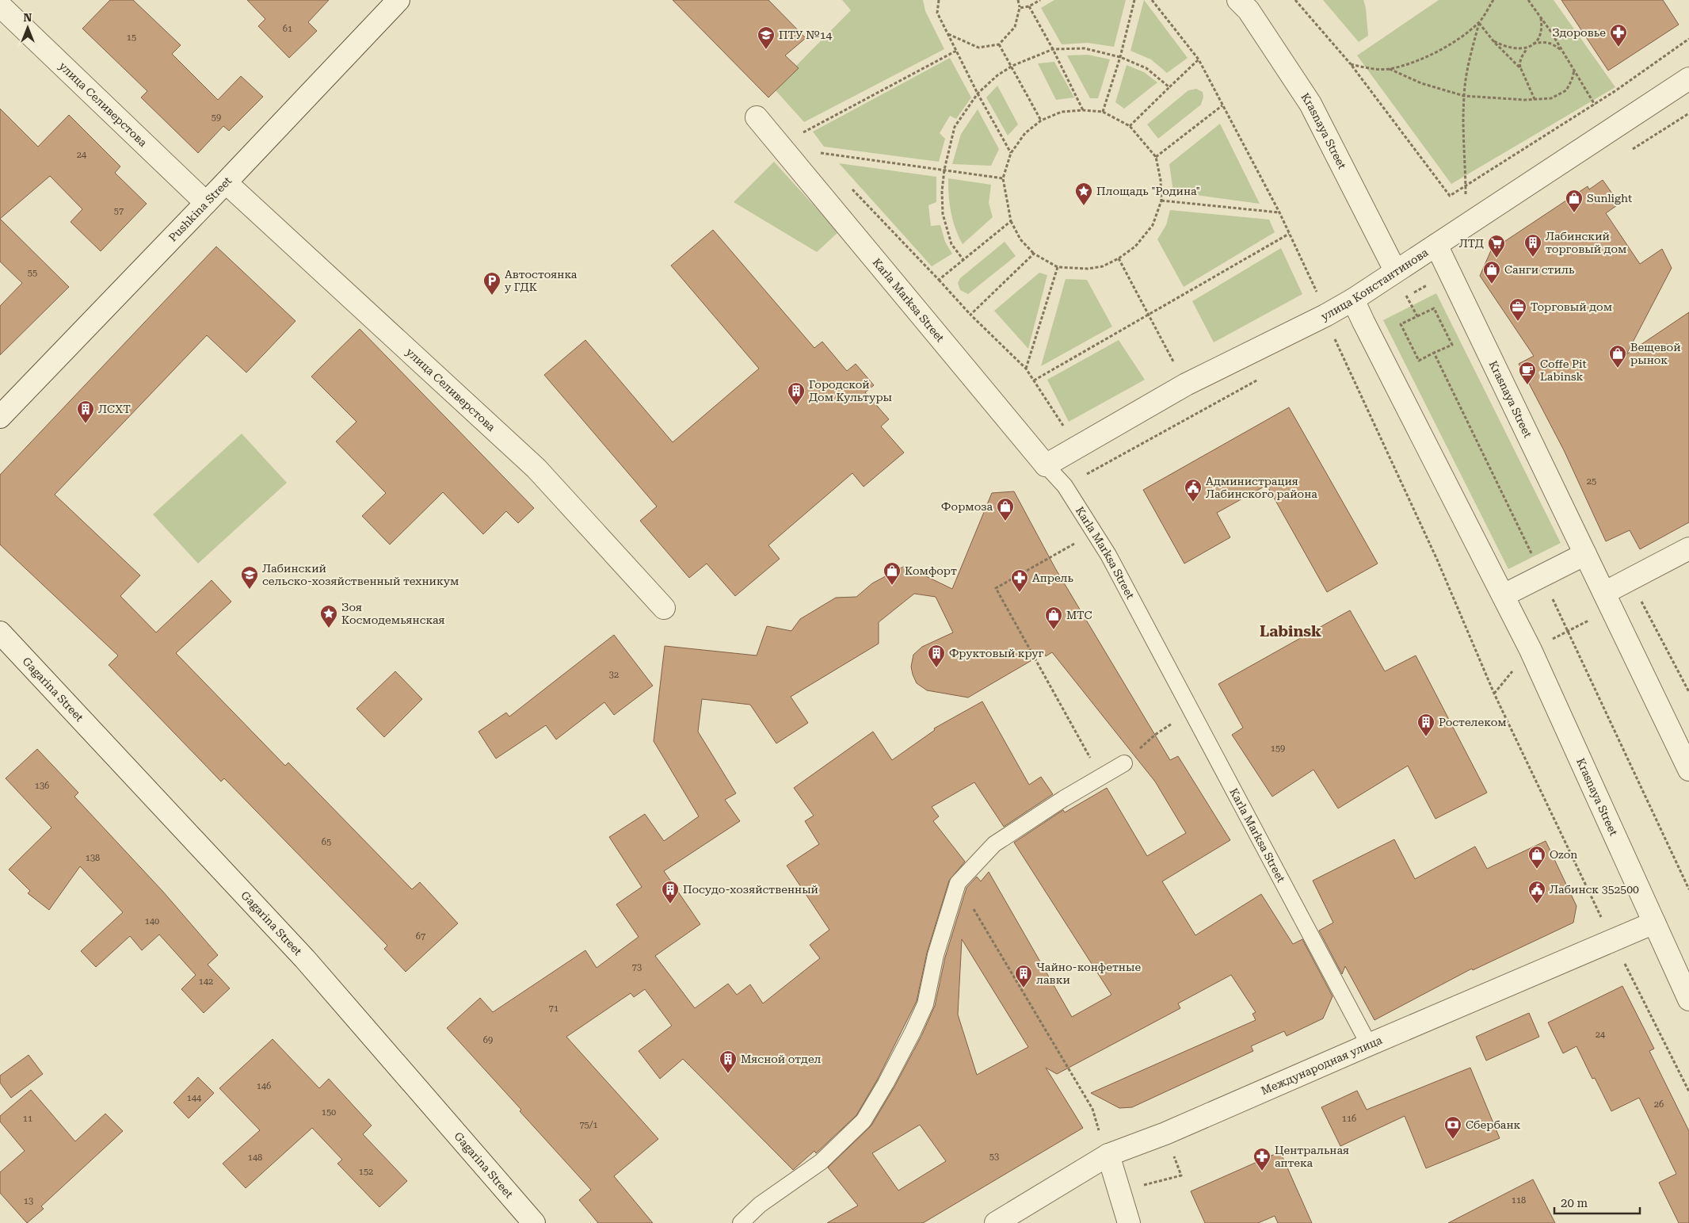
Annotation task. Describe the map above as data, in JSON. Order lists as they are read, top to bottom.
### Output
{
  "streets": {
    "street": [
      "улица Селиверстова",
      "Krasnaya Street",
      "Pushkina Street",
      "улица Константинова",
      "Karla Marksa Street",
      "Gagarina Street",
      "Международная улица"
    ]
  },
  "crossings": [
    ["улица Селиверстова", "Pushkina Street"],
    ["Krasnaya Street", "улица Константинова"],
    ["Krasnaya Street", "Международная улица"],
    ["улица Константинова", "Karla Marksa Street"],
    ["Karla Marksa Street", "Международная улица"]
  ],
  "districts": ["Labinsk"],
  "places": {
    "pharmacy": ["Здоровье", "Апрель", "Центральная аптека"],
    "school or university": ["ПТУ №14", "Лабинский сельско-хозяйственный техникум"],
    "place": ["Площадь \"Родина\"", "Зоя Космодемьянская"],
    "shop": [
      "Sunlight",
      "Санги стиль",
      "Вещевой рынок",
      "Формоза",
      "Комфорт",
      "МТС",
      "Ozon"
    ],
    "building": [
      "Лабинский торговый дом",
      "Городской Дом Культуры",
      "ЛСХТ",
      "Фруктовый круг",
      "Ростелеком",
      "Посудо-хозяйственный",
      "Чайно-конфетные лавки",
      "Мясной отдел"
    ],
    "supermarket": ["ЛТД"],
    "parking": ["Автостоянка у ГДК"],
    "office": ["Торговый дом"],
    "cafe": ["Coffe Pit Labinsk"],
    "public building": ["Администрация Лабинского района", "Лабинск 352500"],
    "bank": ["Сбербанк"]
  },
  "house_numbers": [
    "61",
    "15",
    "59",
    "24",
    "57",
    "55",
    "25",
    "32",
    "159",
    "136",
    "65",
    "138",
    "140",
    "67",
    "73",
    "142",
    "71",
    "24",
    "69",
    "146",
    "144",
    "26",
    "150",
    "11",
    "116",
    "75/1",
    "53",
    "148",
    "152",
    "118",
    "13"
  ],
  "scale_bar": "20 m",
  "north": "top"
}
